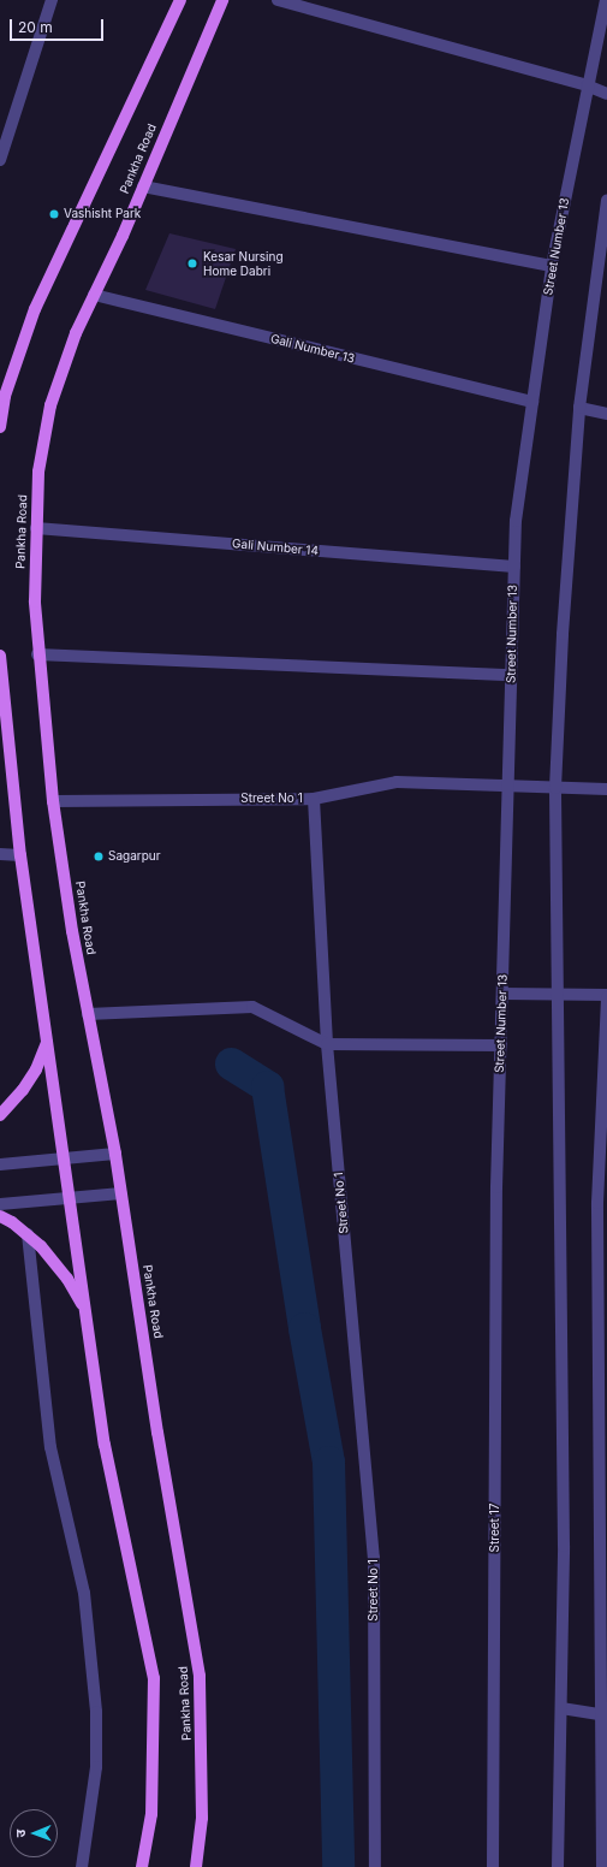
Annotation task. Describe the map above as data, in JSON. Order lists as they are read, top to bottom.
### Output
{
  "streets": {
    "main road": ["Pankha Road"],
    "street": [
      "Street Number 13",
      "Gali Number 13",
      "Gali Number 14",
      "Street No 1",
      "Street 17"
    ]
  },
  "crossings": [
    ["Pankha Road", "Gali Number 13"],
    ["Pankha Road", "Gali Number 14"],
    ["Pankha Road", "Street No 1"],
    ["Street Number 13", "Gali Number 13"],
    ["Street Number 13", "Gali Number 14"],
    ["Street Number 13", "Street 17"]
  ],
  "places": ["Vashisht Park", "Kesar Nursing Home Dabri", "Sagarpur"],
  "scale_bar": "20 m",
  "north": "left"
}
